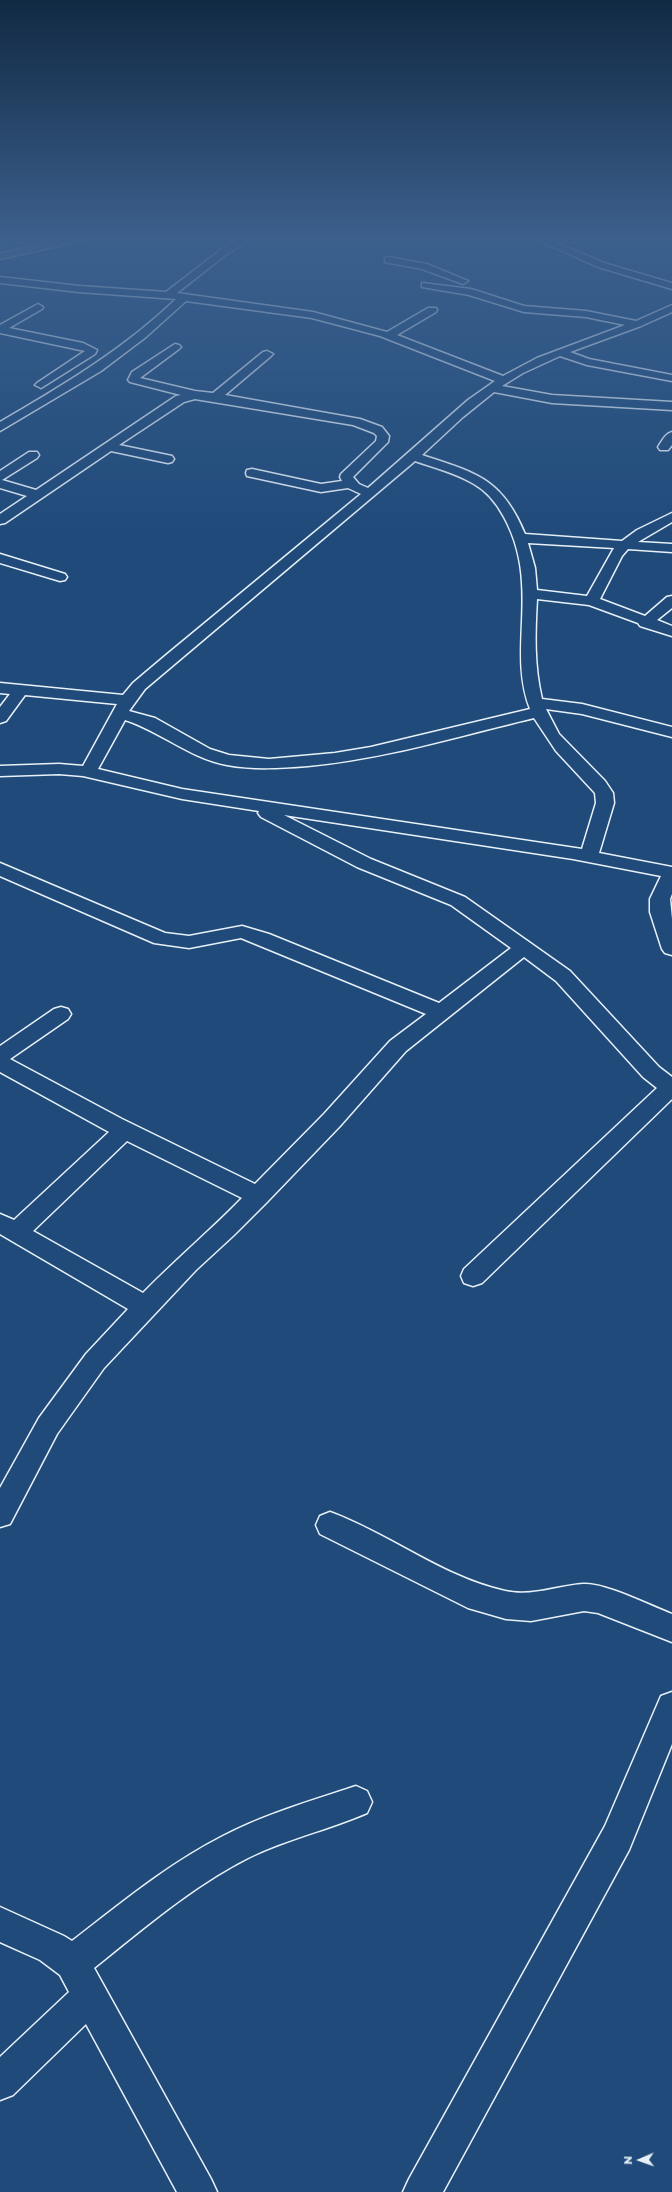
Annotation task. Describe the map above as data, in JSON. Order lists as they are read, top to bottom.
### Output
{
  "north": "left"
}
